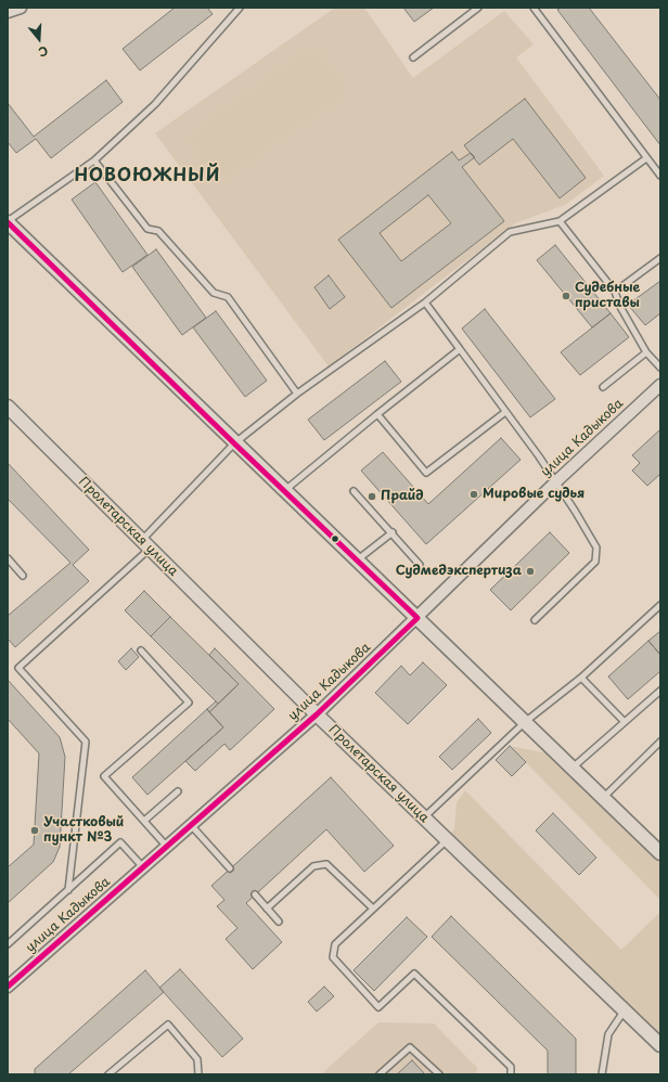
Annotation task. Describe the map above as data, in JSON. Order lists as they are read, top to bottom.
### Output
{
  "streets": {
    "street": ["улица Кадыкова", "Пролетарская улица"]
  },
  "crossings": [
    ["улица Кадыкова", "Пролетарская улица"]
  ],
  "districts": ["НОВОЮЖНЫЙ"],
  "places": [
    "Судебные приставы",
    "Мировые судья",
    "Прайд",
    "Судмедэкспертиза",
    "Участковый пункт №3"
  ],
  "north": "bottom"
}
